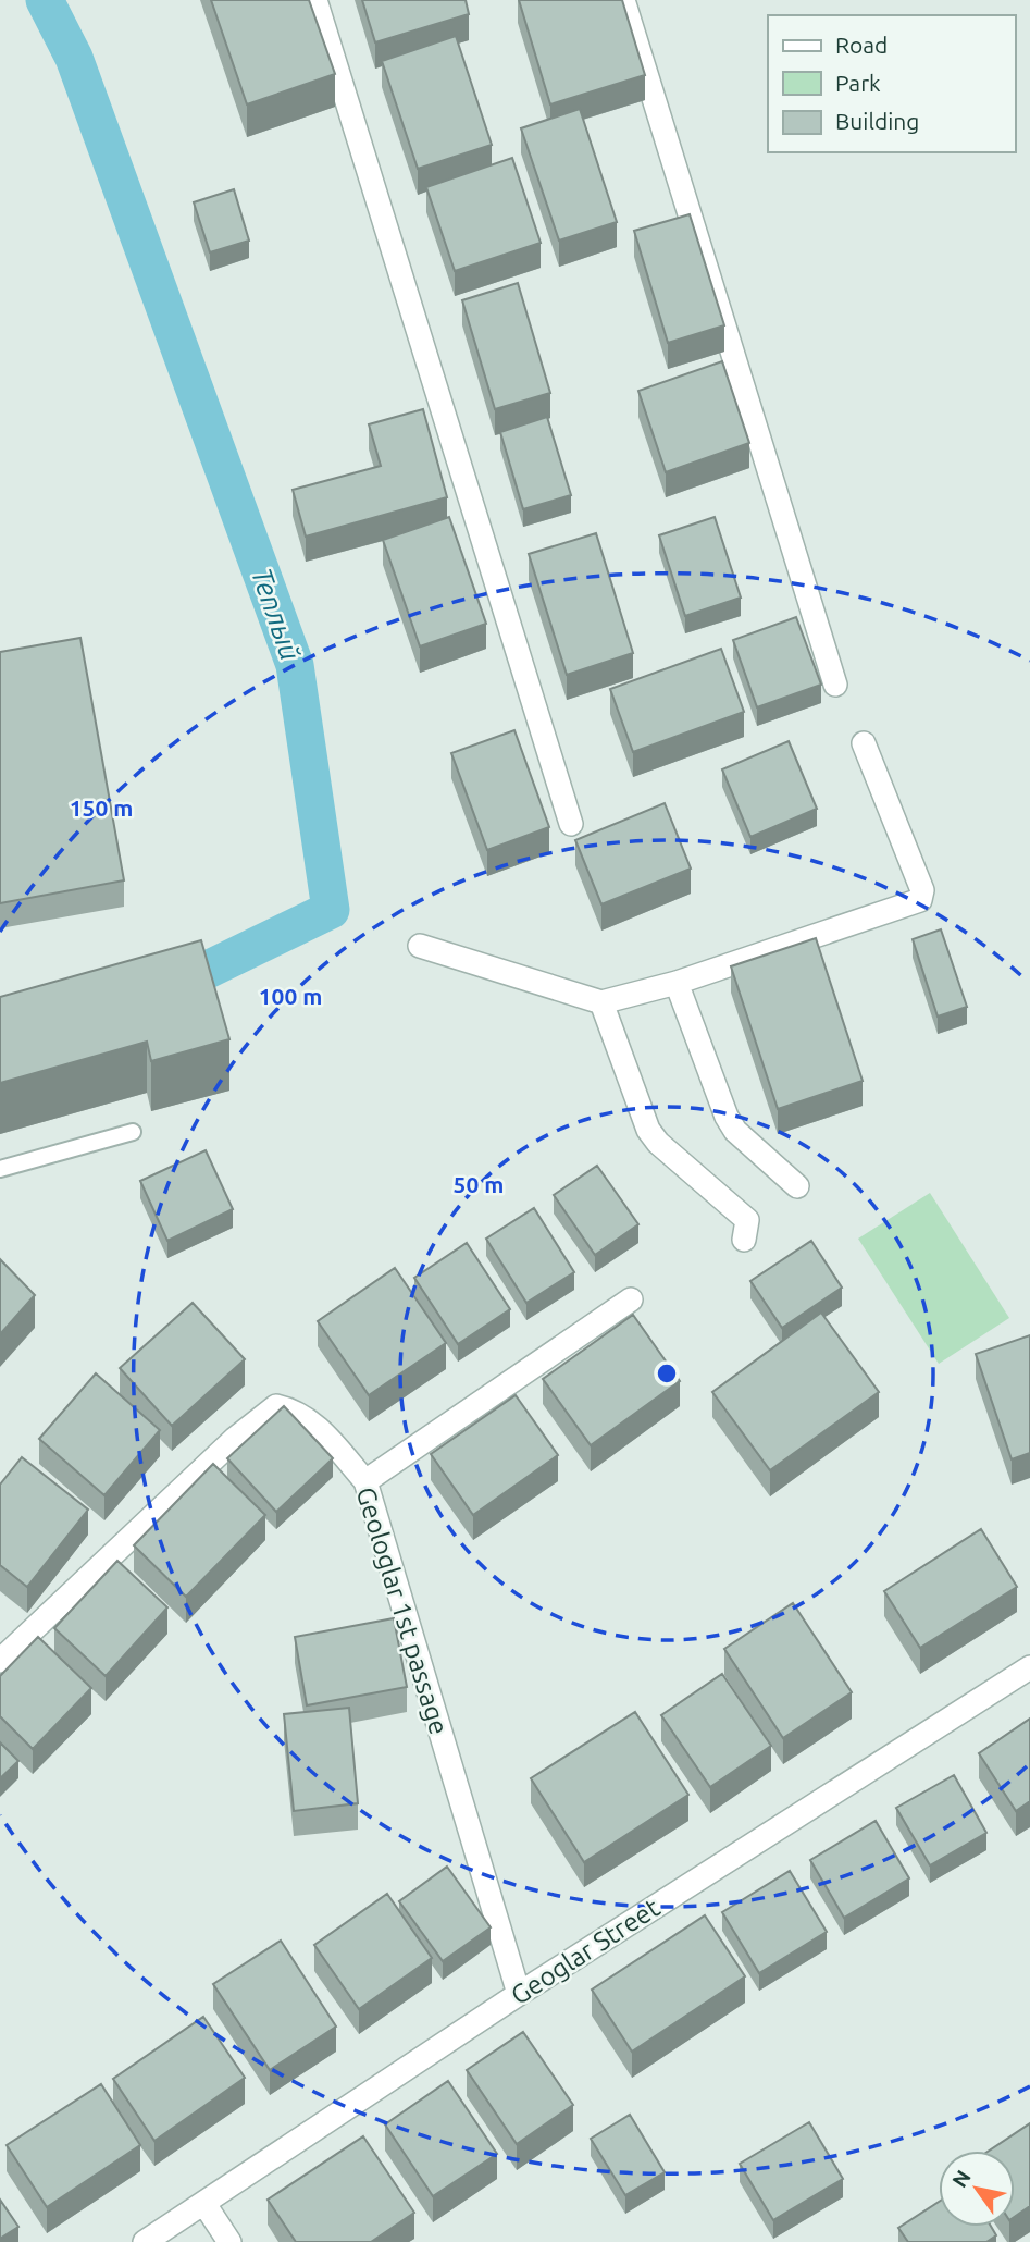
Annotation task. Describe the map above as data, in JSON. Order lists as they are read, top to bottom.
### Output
{
  "streets": {
    "street": ["Geologlar 1st passage", "Geoglar Street"]
  },
  "crossings": [
    ["Geologlar 1st passage", "Geoglar Street"]
  ],
  "water": ["Теплый"],
  "legend": ["Road", "Park", "Building"],
  "north": "top left",
  "rings": ["150 m", "100 m", "50 m"]
}
